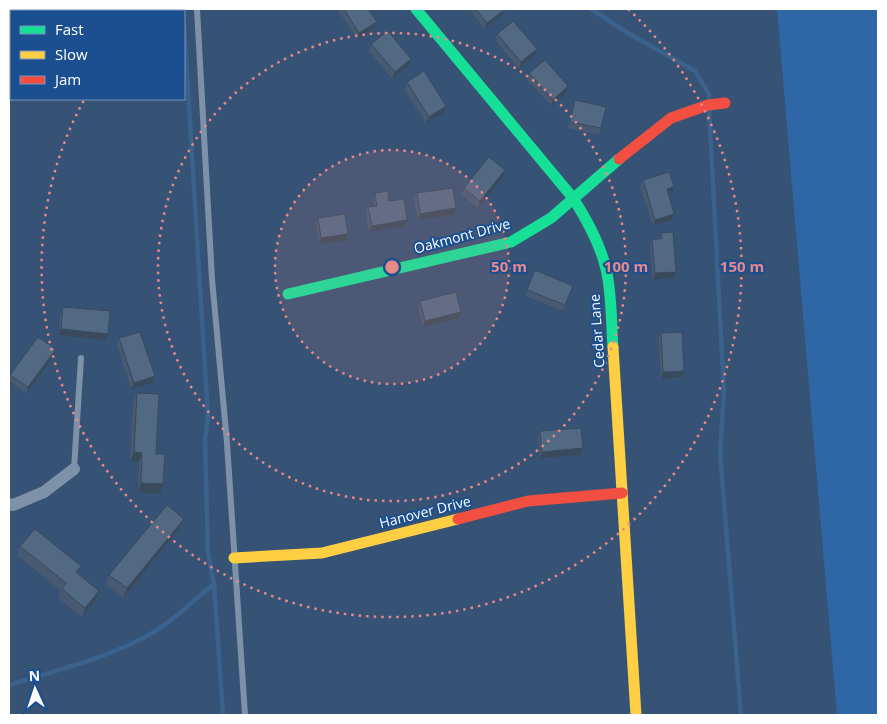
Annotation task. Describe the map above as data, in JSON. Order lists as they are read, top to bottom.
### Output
{
  "streets": {
    "street": ["Oakmont Drive", "Cedar Lane", "Hanover Drive"]
  },
  "crossings": [
    ["Oakmont Drive", "Cedar Lane"],
    ["Cedar Lane", "Hanover Drive"]
  ],
  "legend": ["Fast", "Slow", "Jam"],
  "north": "top",
  "rings": ["50 m", "100 m", "150 m"]
}
